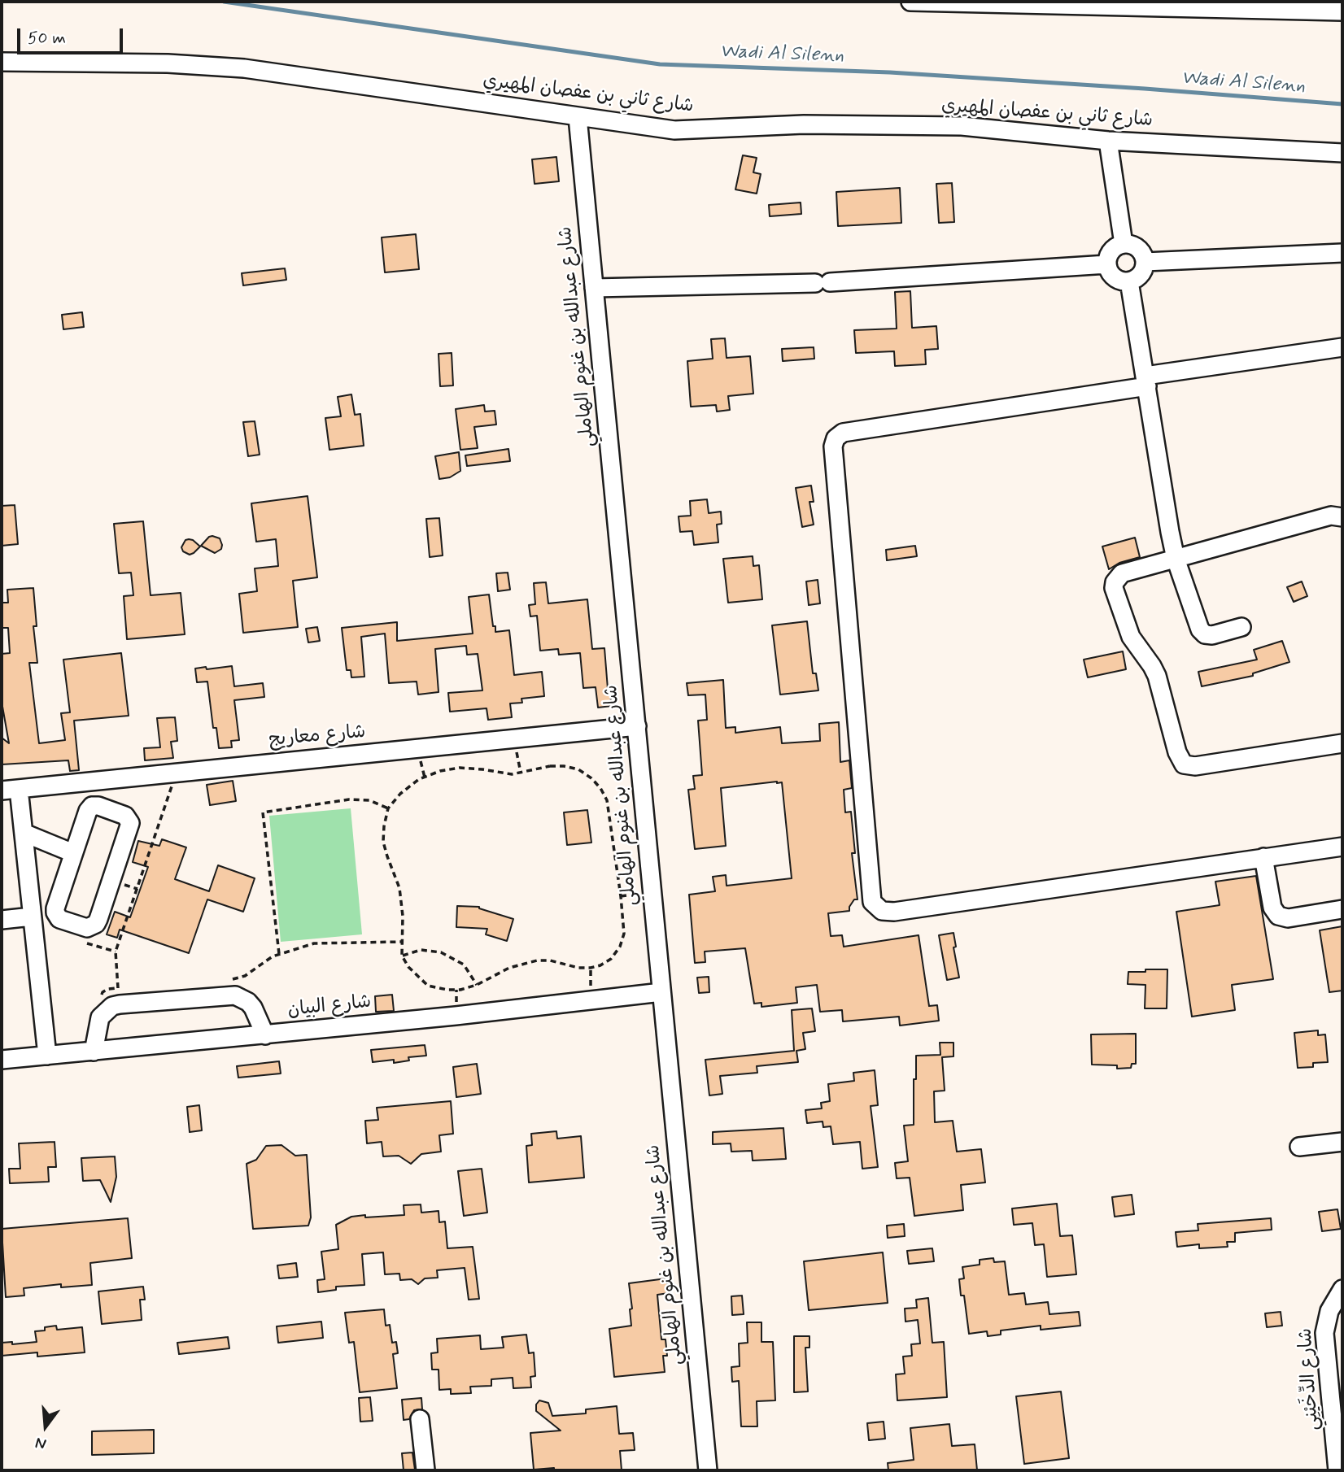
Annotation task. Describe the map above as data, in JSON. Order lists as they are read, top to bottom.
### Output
{
  "streets": {
    "street": [
      "شارع ثاني بن عفصان المهيري",
      "شارع عبدالله بن غنوم الهاملي",
      "شارع معاريج",
      "شارع البيان",
      "شارع الدِّخَيْنِي"
    ]
  },
  "crossings": [
    ["شارع ثاني بن عفصان المهيري", "شارع عبدالله بن غنوم الهاملي"],
    ["شارع عبدالله بن غنوم الهاملي", "شارع معاريج"],
    ["شارع عبدالله بن غنوم الهاملي", "شارع البيان"]
  ],
  "water": ["Wadi Al Silenn"],
  "scale_bar": "50 m",
  "north": "bottom"
}
